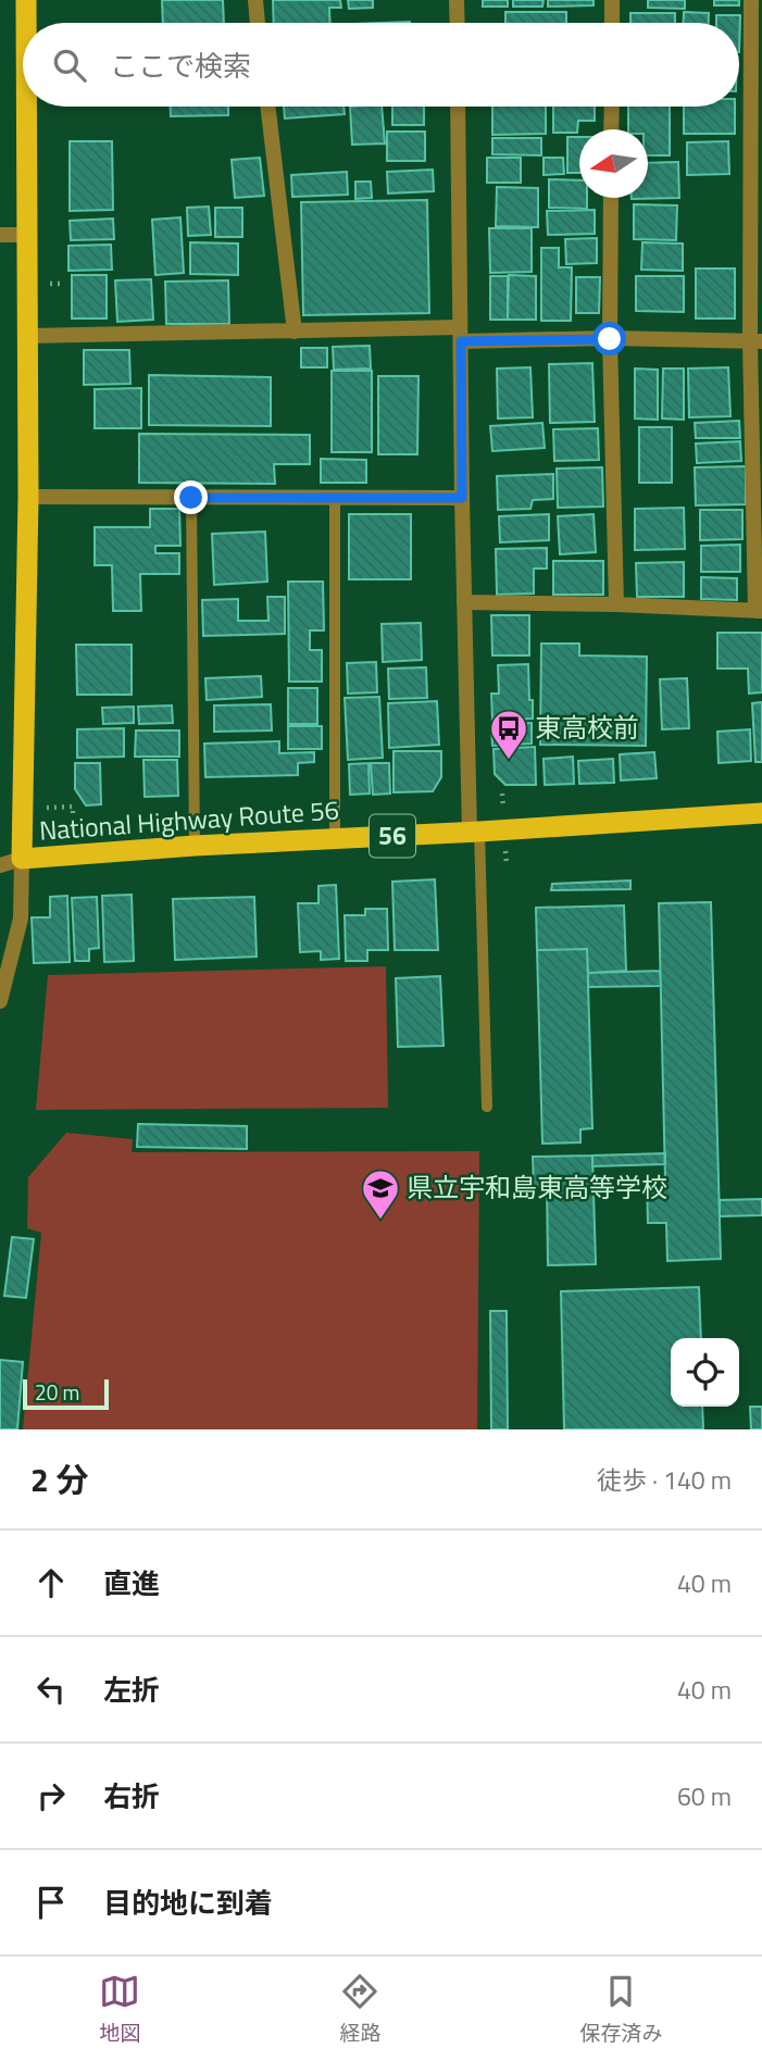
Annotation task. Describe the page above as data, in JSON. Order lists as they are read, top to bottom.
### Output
{
  "streets": {
    "highway": ["National Highway Route 56", "56"]
  },
  "places": {
    "bus stop": ["東高校前"],
    "school or university": ["県立宇和島東高等学校"]
  },
  "scale_bar": "20 m",
  "north": "left",
  "page": {
    "search": "ここで検索",
    "scale": "20 m",
    "heading": ["2 分", "徒歩 · 140 m"],
    "list": [
      ["直進", "40 m"],
      ["左折", "40 m"],
      ["右折", "60 m"],
      "目的地に到着"
    ],
    "nav": ["地図", "経路", "保存済み"]
  }
}
